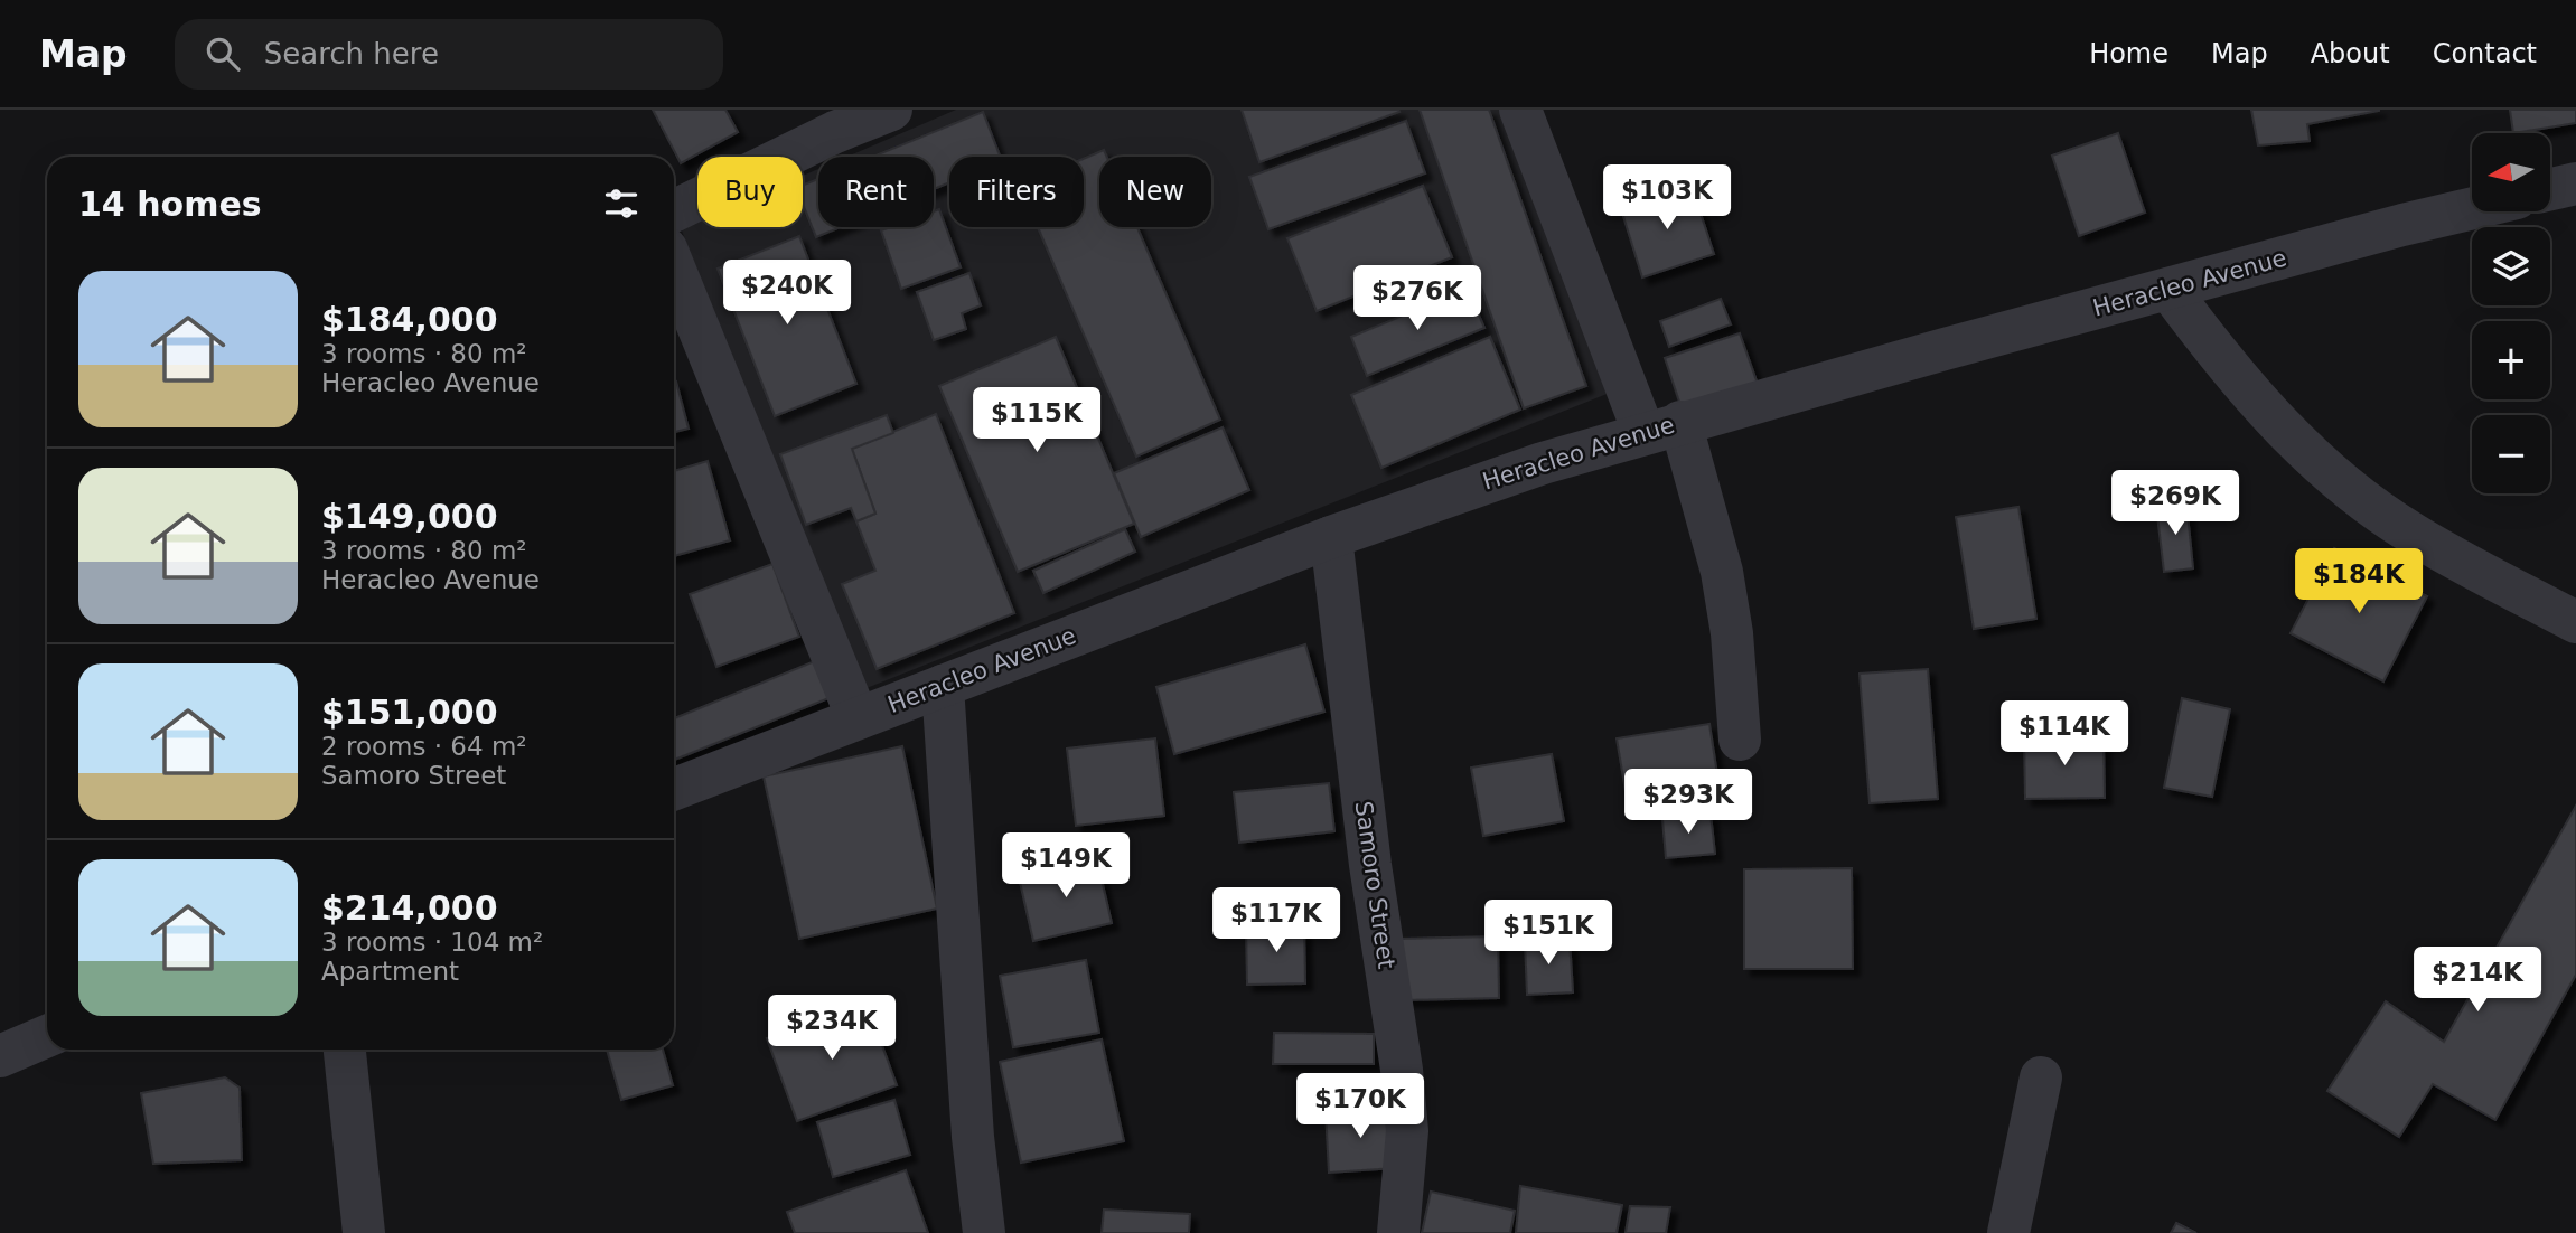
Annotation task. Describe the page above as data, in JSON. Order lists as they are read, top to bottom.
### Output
{
  "streets": {
    "street": ["Heracleo Avenue", "Samoro Street"]
  },
  "crossings": [
    ["Heracleo Avenue", "Samoro Street"]
  ],
  "north": "left",
  "page": {
    "header": "Map",
    "search": "Search here",
    "nav": [
      "Home",
      "Map",
      "About",
      "Contact"
    ],
    "map_buttons": ["+", "−"],
    "chip": [
      "Buy",
      "Rent",
      "Filters",
      "New"
    ],
    "heading": "14 homes",
    "price": [
      "$103K",
      "$240K",
      "$276K",
      "$115K",
      "$269K",
      "$184K",
      "$114K",
      "$293K",
      "$149K",
      "$117K",
      "$151K",
      "$214K",
      "$234K",
      "$170K"
    ],
    "list": [
      {
        "name": "$184,000",
        "note": "3 rooms · 80 m² · Heracleo Avenue"
      },
      {
        "name": "$149,000",
        "note": "3 rooms · 80 m² · Heracleo Avenue"
      },
      {
        "name": "$151,000",
        "note": "2 rooms · 64 m² · Samoro Street"
      },
      {
        "name": "$214,000",
        "note": "3 rooms · 104 m² · Apartment"
      }
    ]
  }
}
